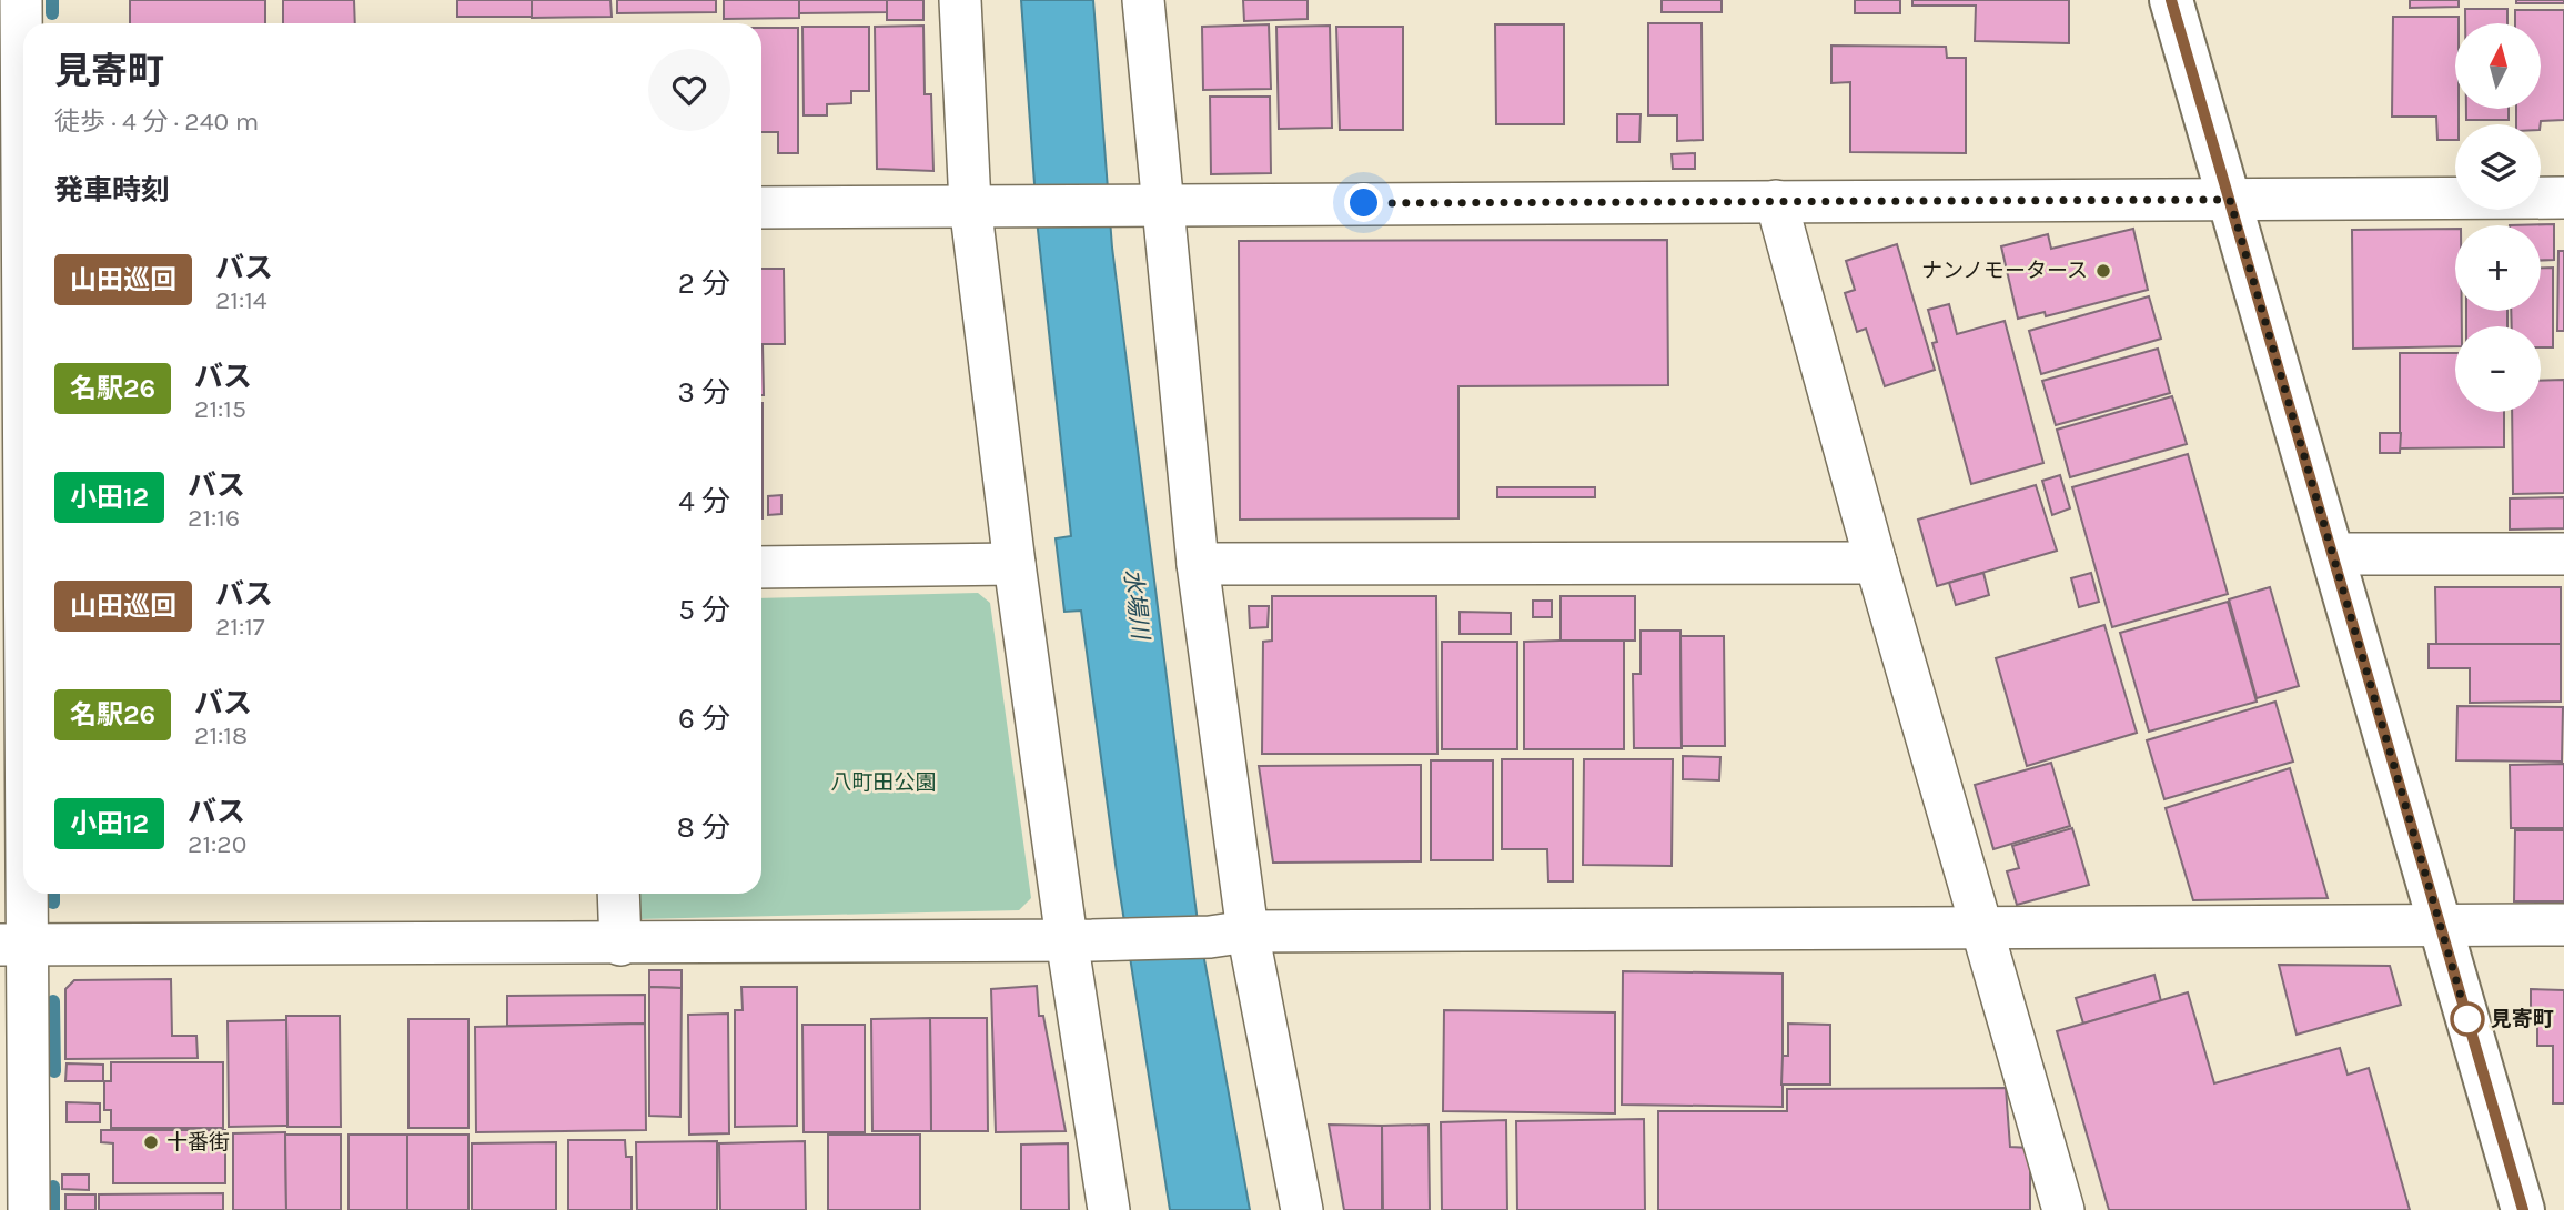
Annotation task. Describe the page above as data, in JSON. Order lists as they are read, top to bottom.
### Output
{
  "water": ["水場川"],
  "parks": ["八町田公園"],
  "places": ["ナンノモータース", "見寄町", "十番街"],
  "lines": ["bus line 山田巡回"],
  "north": "top",
  "page": {
    "map_buttons": ["+", "−"],
    "heading": [
      ["見寄町", "徒歩 · 4 分 · 240 m"],
      "発車時刻"
    ],
    "list": [
      {
        "mark": "山田巡回",
        "name": "バス",
        "note": "21:14",
        "value": "2 分"
      },
      {
        "mark": "名駅26",
        "name": "バス",
        "note": "21:15",
        "value": "3 分"
      },
      {
        "mark": "小田12",
        "name": "バス",
        "note": "21:16",
        "value": "4 分"
      },
      {
        "mark": "山田巡回",
        "name": "バス",
        "note": "21:17",
        "value": "5 分"
      },
      {
        "mark": "名駅26",
        "name": "バス",
        "note": "21:18",
        "value": "6 分"
      },
      {
        "mark": "小田12",
        "name": "バス",
        "note": "21:20",
        "value": "8 分"
      }
    ]
  }
}
